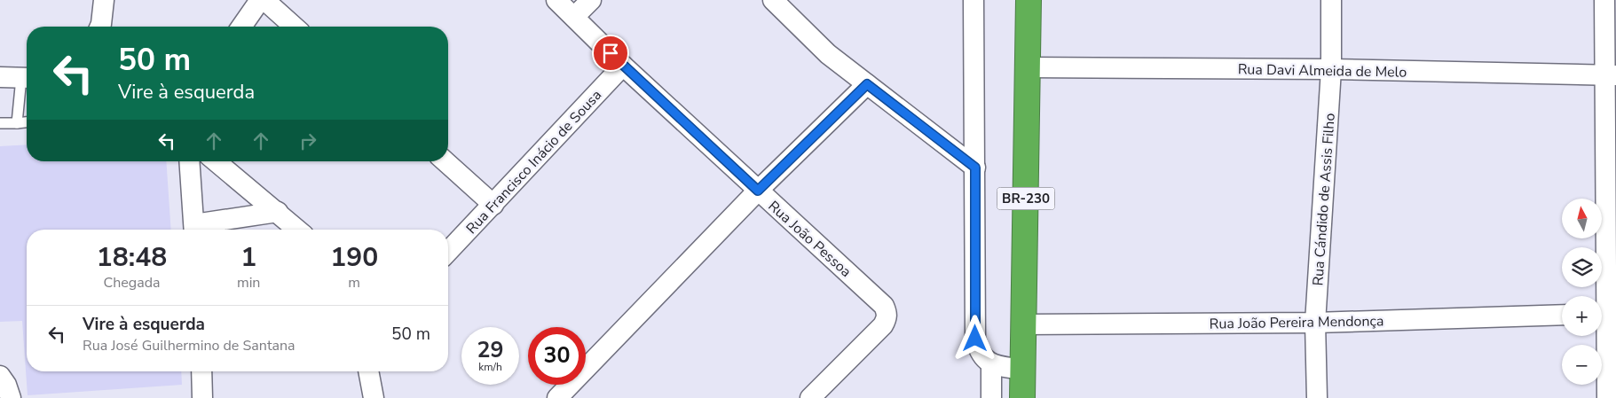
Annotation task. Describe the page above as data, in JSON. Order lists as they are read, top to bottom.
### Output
{
  "streets": {
    "highway": ["BR-230"],
    "street": [
      "Rua Davi Almeida de Melo",
      "Rua Francisco Inácio de Sousa",
      "Rua Cándido de Assis Filho",
      "Rua João Pessoa",
      "Rua João Pereira Mendonça"
    ]
  },
  "crossings": [
    ["Rua Davi Almeida de Melo", "BR-230"],
    ["Rua Davi Almeida de Melo", "Rua Cándido de Assis Filho"],
    ["Rua Francisco Inácio de Sousa", "Rua João Pessoa"],
    ["BR-230", "Rua João Pereira Mendonça"],
    ["Rua Cándido de Assis Filho", "Rua João Pereira Mendonça"]
  ],
  "north": "top",
  "page": {
    "turn": ["50 m", "Vire à esquerda"],
    "map_buttons": ["+", "−"],
    "eta": [
      "18:48",
      "Chegada",
      "1",
      "min",
      "190",
      "m"
    ],
    "list": [
      {
        "name": "Vire à esquerda",
        "note": "Rua José Guilhermino de Santana",
        "value": "50 m"
      }
    ],
    "speed": "29 km/h",
    "limit": "30"
  }
}
